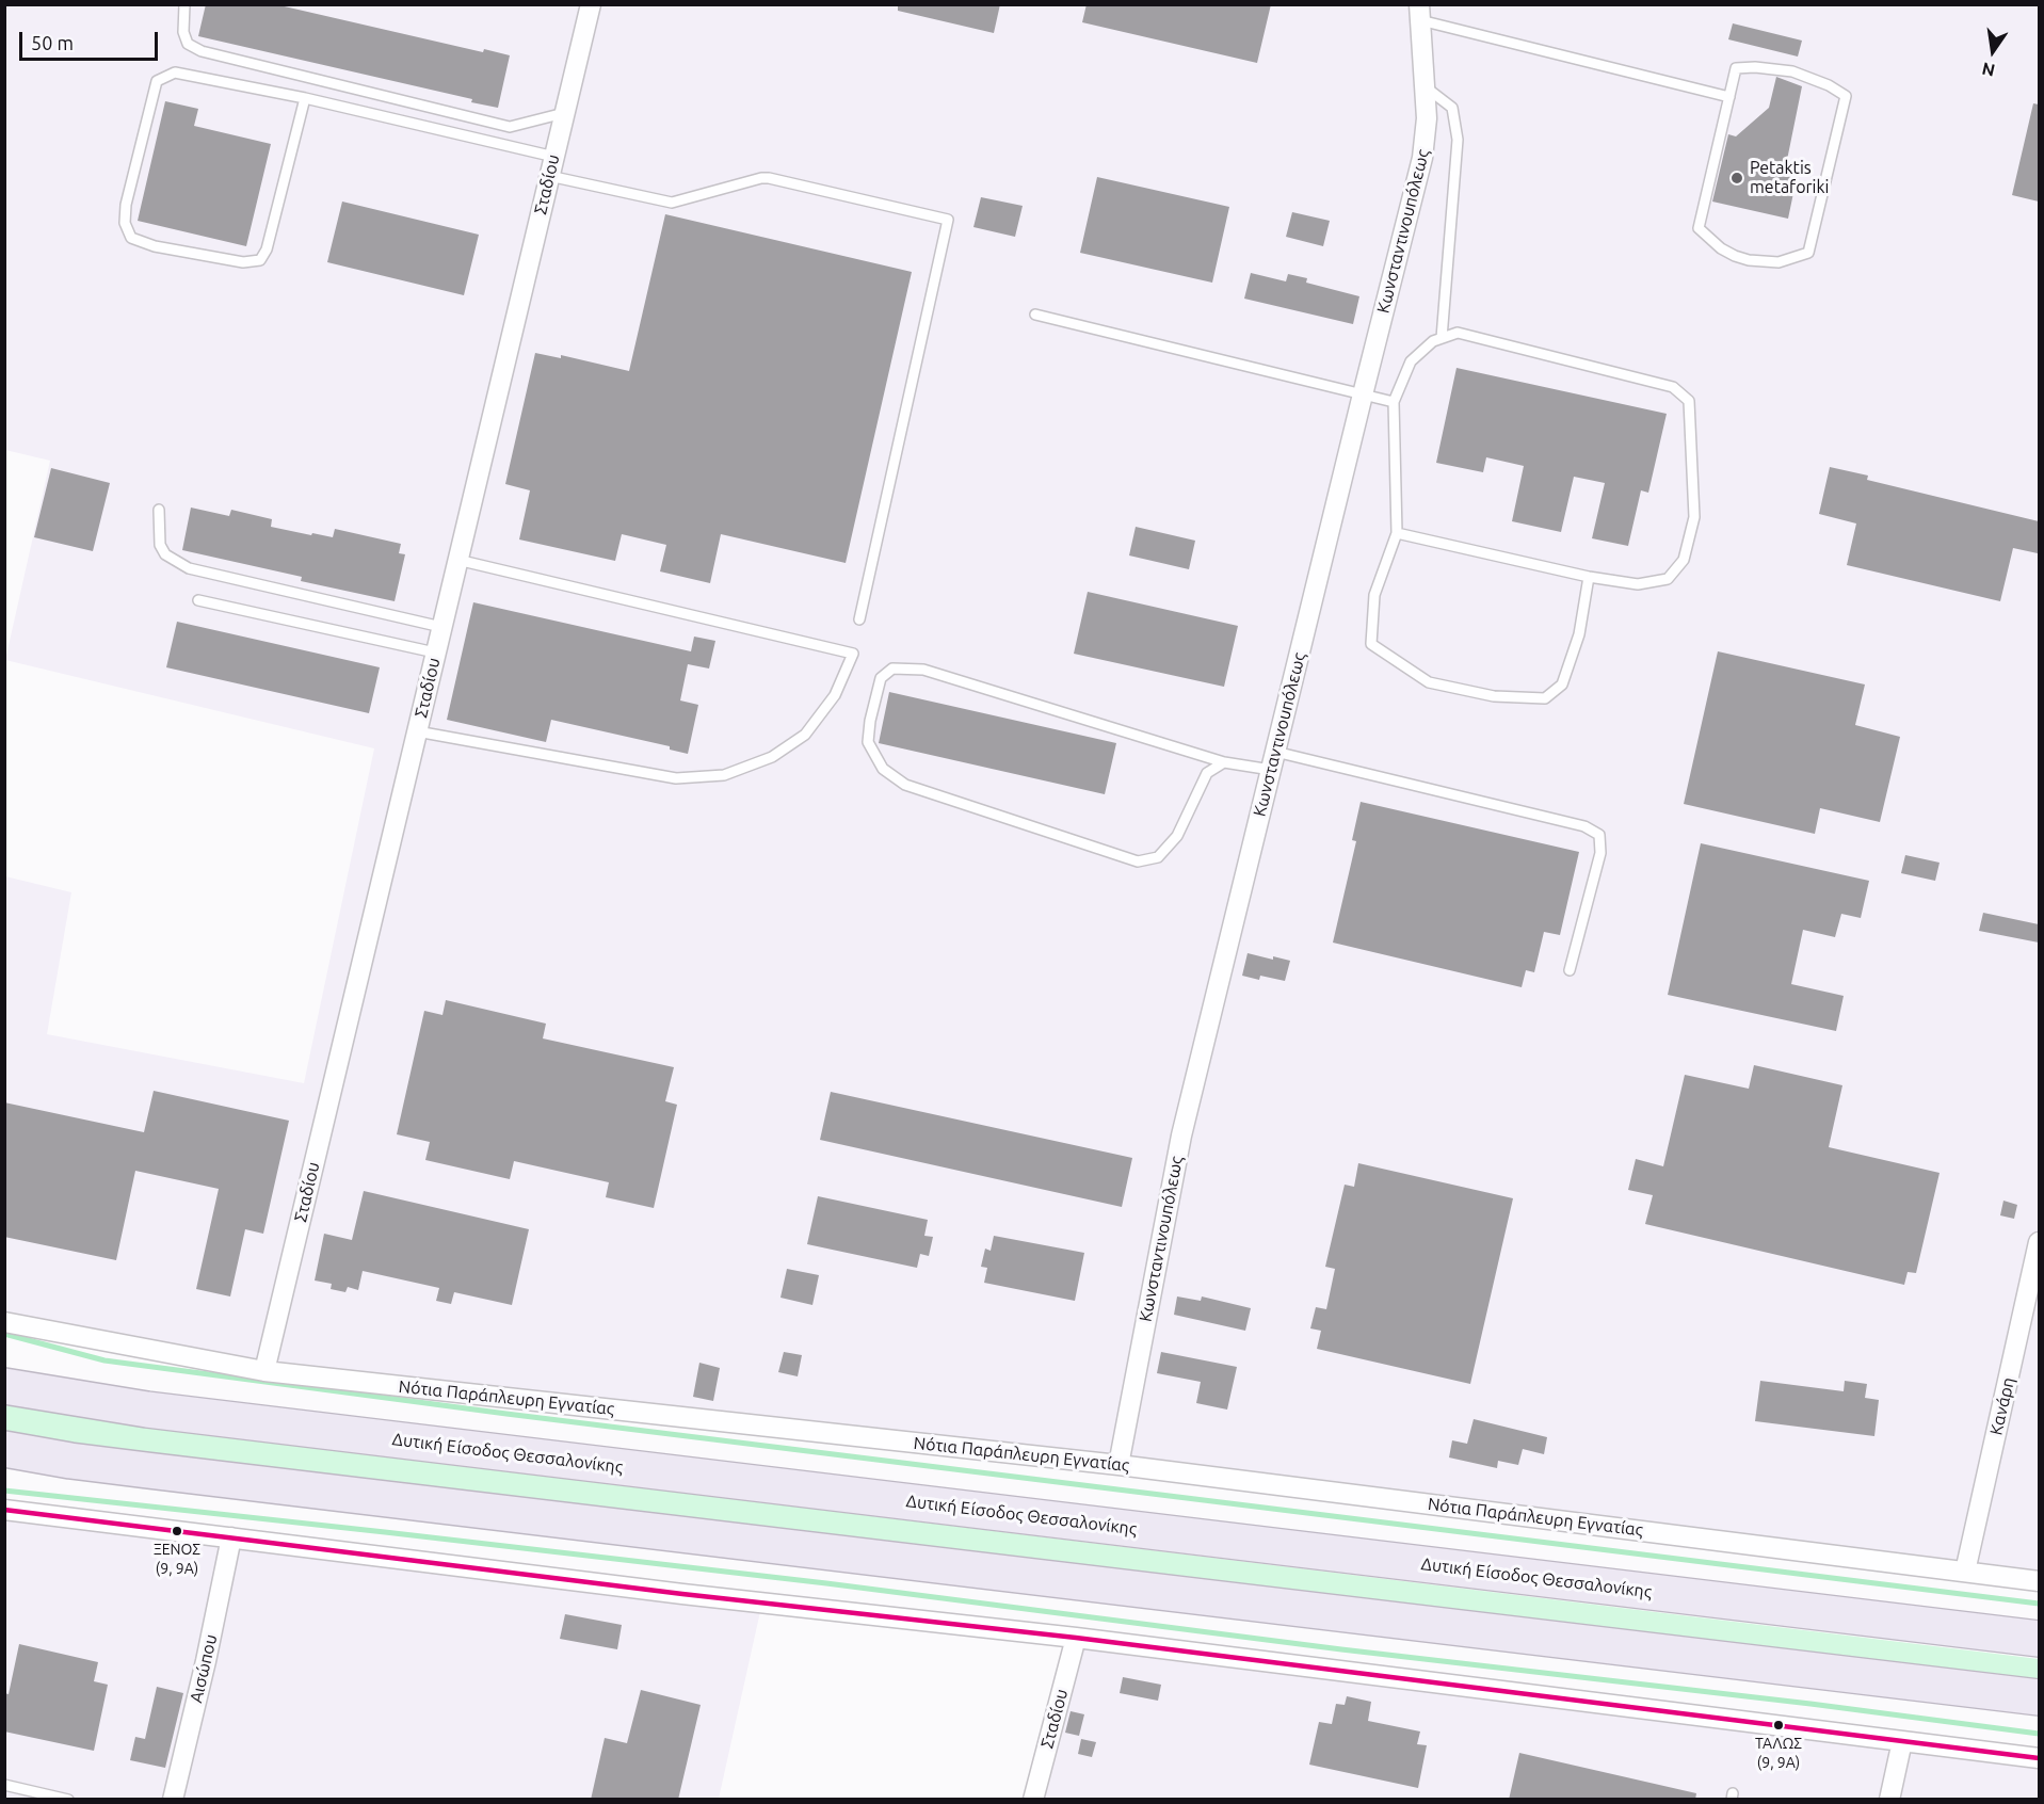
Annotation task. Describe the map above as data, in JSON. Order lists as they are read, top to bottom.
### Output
{
  "streets": {
    "highway": ["Δυτική Είσοδος Θεσσαλονίκης"],
    "street": [
      "Σταδίου",
      "Κωνσταντινουπόλεως",
      "Νότια Παράπλευρη Εγνατίας",
      "Κανάρη",
      "Αισώπου"
    ]
  },
  "crossings": [
    ["Σταδίου", "Νότια Παράπλευρη Εγνατίας"],
    ["Κωνσταντινουπόλεως", "Νότια Παράπλευρη Εγνατίας"],
    ["Νότια Παράπλευρη Εγνατίας", "Κανάρη"]
  ],
  "places": ["Petaktis metaforiki", "ΞΕΝΟΣ (9, 9Α)", "ΤΑΛΩΣ (9, 9Α)"],
  "scale_bar": "50 m",
  "north": "bottom"
}
